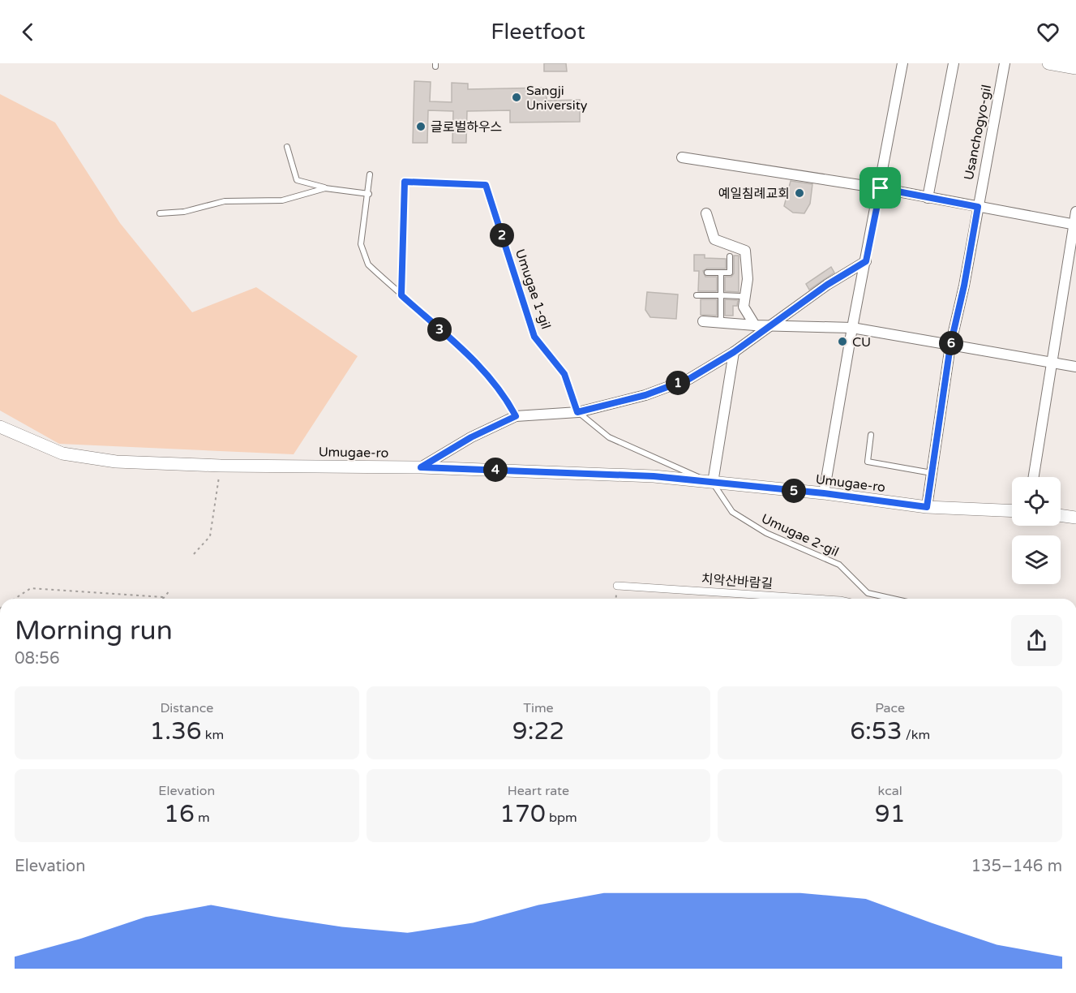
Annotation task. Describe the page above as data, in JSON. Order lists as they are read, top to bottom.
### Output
{
  "streets": {
    "street": ["Usanchogyo-gil", "Umugae-ro", "치악산바람길"],
    "lane": ["Umugae 1-gil", "Umugae 2-gil"]
  },
  "crossings": [
    ["Umugae-ro", "Umugae 2-gil"]
  ],
  "places": [
    "Sangji University",
    "글로벌하우스",
    "예일침례교회",
    "CU"
  ],
  "page": {
    "header": "Fleetfoot",
    "pins": [
      "2",
      "3",
      "6",
      "1",
      "4",
      "5"
    ],
    "heading": ["Morning run", "08:56"],
    "stats": [
      ["Distance", "1.36 km"],
      ["Time", "9:22"],
      ["Pace", "6:53 /km"],
      ["Elevation", "16 m"],
      ["Heart rate", "170 bpm"],
      ["kcal", "91"]
    ],
    "chart": ["Elevation", "135–146 m"]
  }
}
